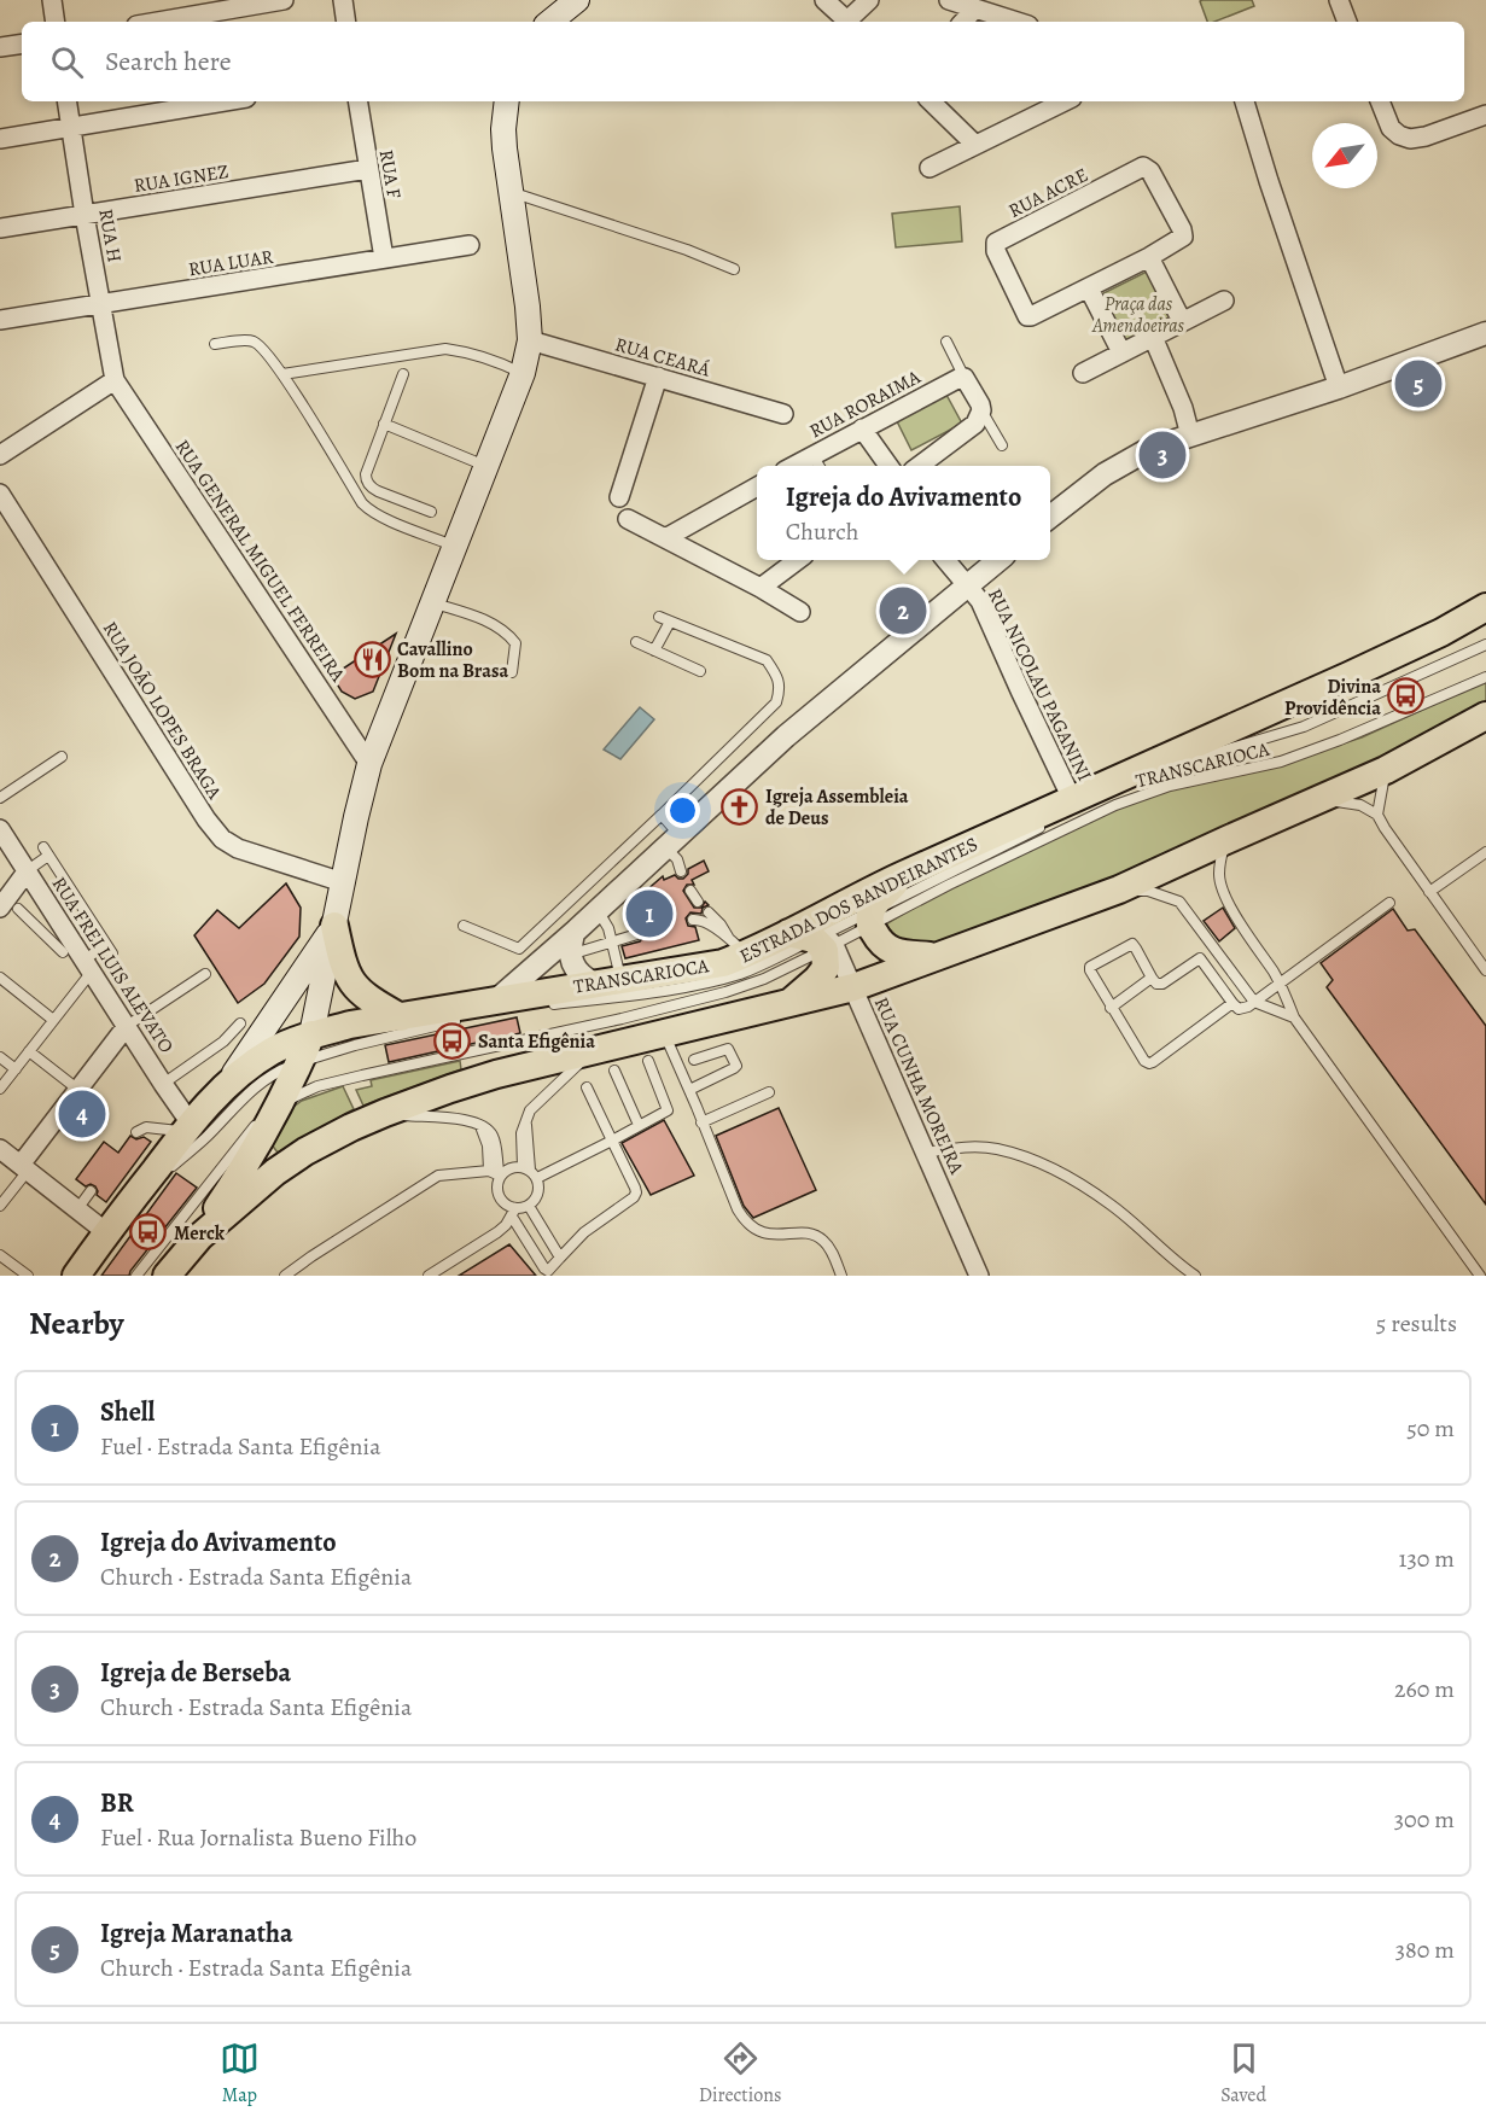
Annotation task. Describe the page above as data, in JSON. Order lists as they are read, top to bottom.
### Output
{
  "streets": {
    "main road": ["ESTRADA DOS BANDEIRANTES"],
    "street": [
      "RUA F",
      "RUA IGNEZ",
      "RUA ACRE",
      "RUA H",
      "RUA LUAR",
      "RUA CEARÁ",
      "RUA RORAIMA",
      "RUA GENERAL MIGUEL FERREIRA",
      "RUA NICOLAU PAGANINI",
      "RUA JOÃO LOPES BRAGA",
      "RUA FREI LUIS ALEVATO",
      "RUA CUNHA MOREIRA"
    ],
    "lane": ["TRANSCARIOCA"]
  },
  "crossings": [
    ["RUA F", "RUA IGNEZ"],
    ["RUA F", "RUA LUAR"],
    ["RUA IGNEZ", "RUA H"],
    ["RUA H", "RUA LUAR"],
    ["RUA H", "RUA GENERAL MIGUEL FERREIRA"],
    ["RUA NICOLAU PAGANINI", "ESTRADA DOS BANDEIRANTES"],
    ["TRANSCARIOCA", "ESTRADA DOS BANDEIRANTES"],
    ["TRANSCARIOCA", "RUA CUNHA MOREIRA"],
    ["ESTRADA DOS BANDEIRANTES", "RUA FREI LUIS ALEVATO"],
    ["ESTRADA DOS BANDEIRANTES", "RUA CUNHA MOREIRA"]
  ],
  "parks": ["Praça das Amendoeiras"],
  "places": {
    "restaurant": ["Cavallino Bom na Brasa"],
    "bus stop": ["Divina Providência", "Santa Efigênia", "Merck"],
    "church": ["Igreja Assembleia de Deus"]
  },
  "north": "bottom left",
  "page": {
    "search": "Search here",
    "pins": [
      "5",
      "3",
      "2",
      "1",
      "4"
    ],
    "popup": ["Igreja do Avivamento", "Church"],
    "heading": ["Nearby", "5 results"],
    "list": [
      {
        "mark": "1",
        "name": "Shell",
        "note": "Fuel · Estrada Santa Efigênia",
        "value": "50 m"
      },
      {
        "mark": "2",
        "name": "Igreja do Avivamento",
        "note": "Church · Estrada Santa Efigênia",
        "value": "130 m"
      },
      {
        "mark": "3",
        "name": "Igreja de Berseba",
        "note": "Church · Estrada Santa Efigênia",
        "value": "260 m"
      },
      {
        "mark": "4",
        "name": "BR",
        "note": "Fuel · Rua Jornalista Bueno Filho",
        "value": "300 m"
      },
      {
        "mark": "5",
        "name": "Igreja Maranatha",
        "note": "Church · Estrada Santa Efigênia",
        "value": "380 m"
      }
    ],
    "nav": ["Map", "Directions", "Saved"]
  }
}
